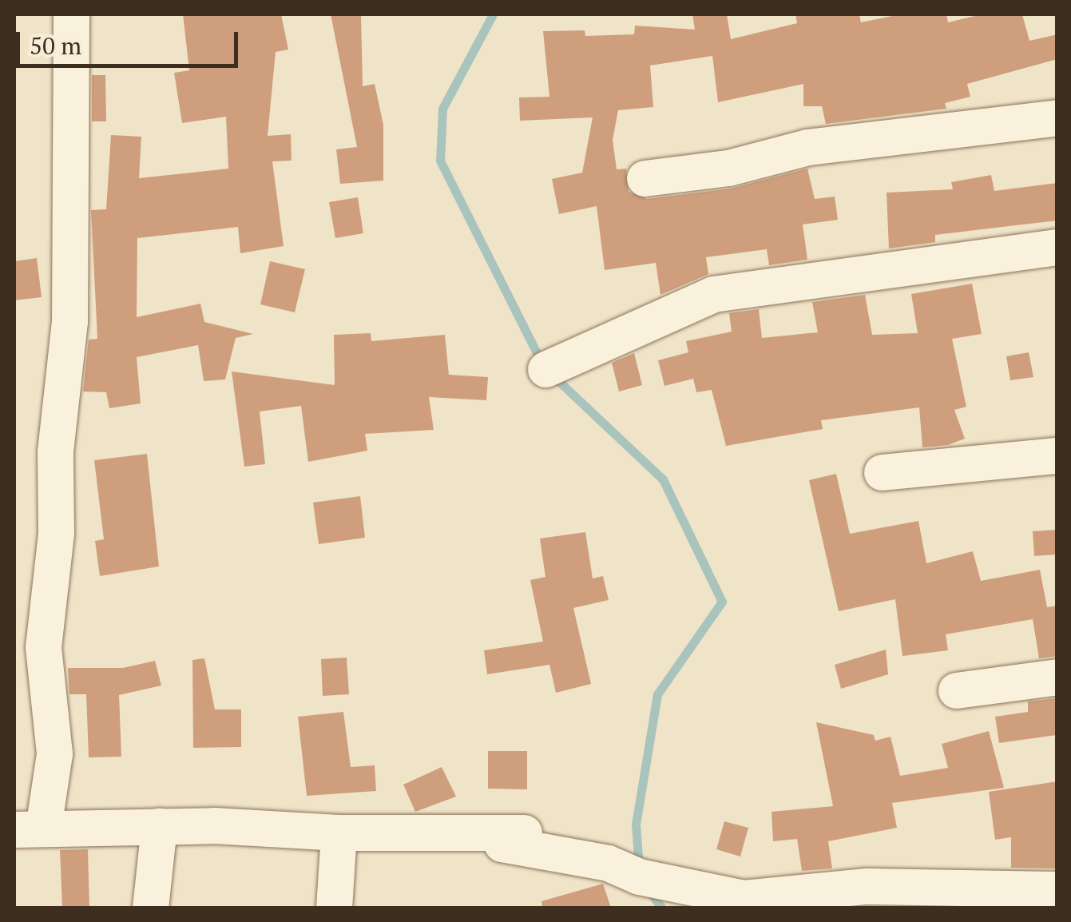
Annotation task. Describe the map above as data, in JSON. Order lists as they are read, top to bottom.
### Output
{
  "scale_bar": "50 m"
}
